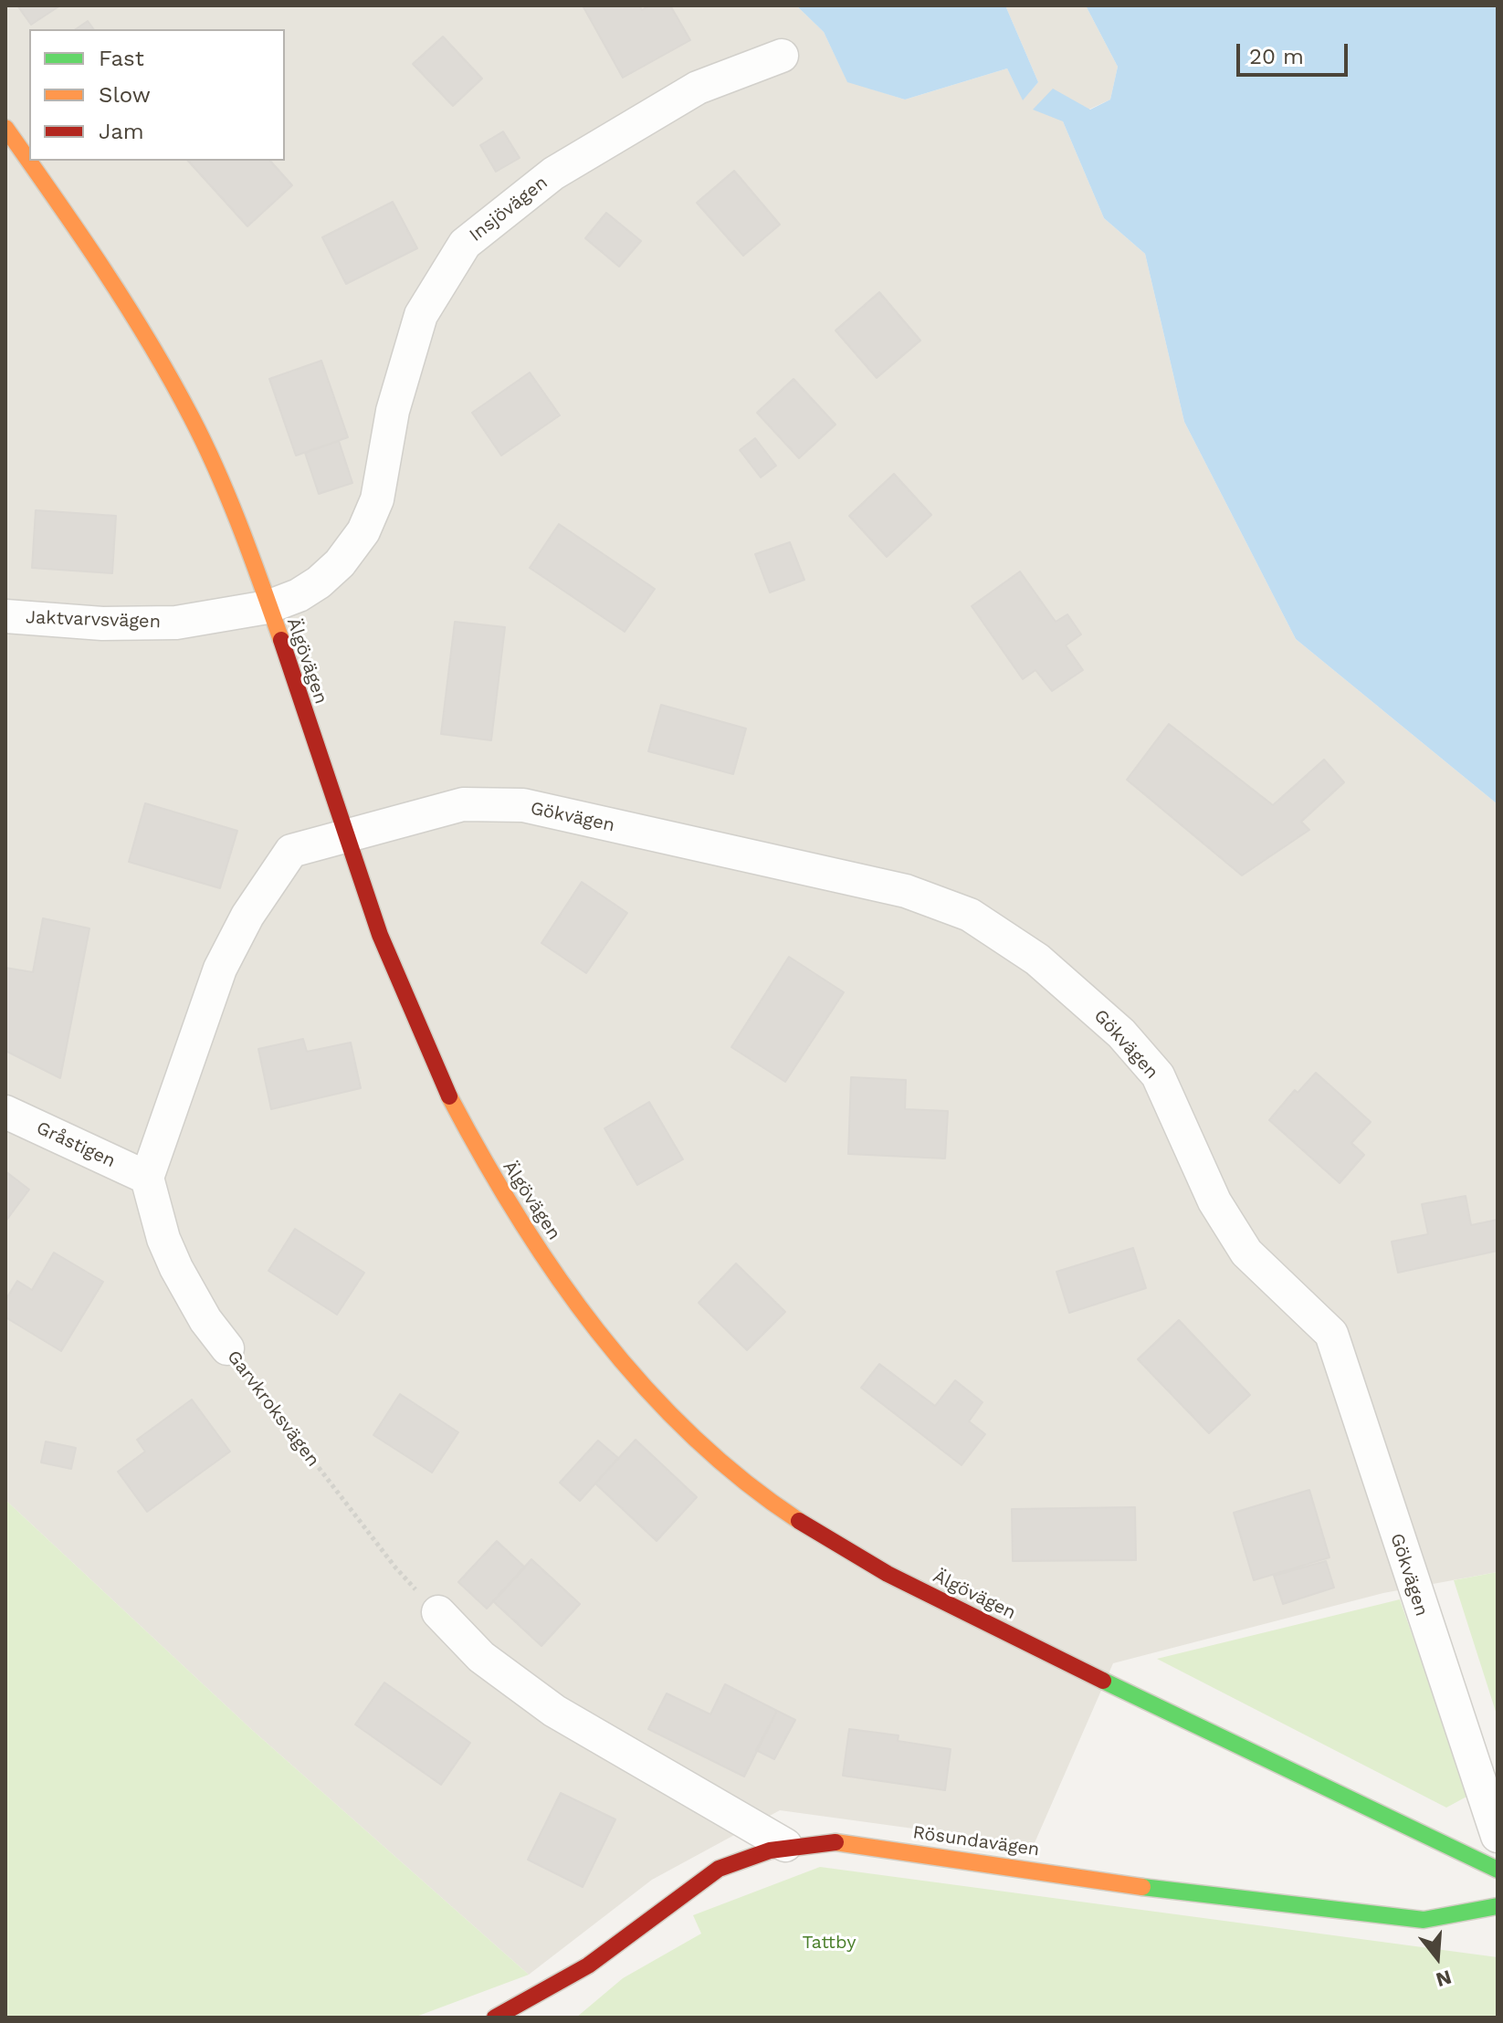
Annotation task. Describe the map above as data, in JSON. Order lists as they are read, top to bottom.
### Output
{
  "streets": {
    "street": [
      "Insjövägen",
      "Jaktvarvsvägen",
      "Älgövägen",
      "Gökvägen",
      "Gråstigen",
      "Garvkroksvägen",
      "Rösundavägen"
    ]
  },
  "crossings": [
    ["Insjövägen", "Jaktvarvsvägen"],
    ["Insjövägen", "Älgövägen"],
    ["Jaktvarvsvägen", "Älgövägen"],
    ["Älgövägen", "Gökvägen"],
    ["Gråstigen", "Garvkroksvägen"]
  ],
  "parks": ["Tattby"],
  "legend": ["Fast", "Slow", "Jam"],
  "scale_bar": "20 m",
  "north": "bottom"
}
